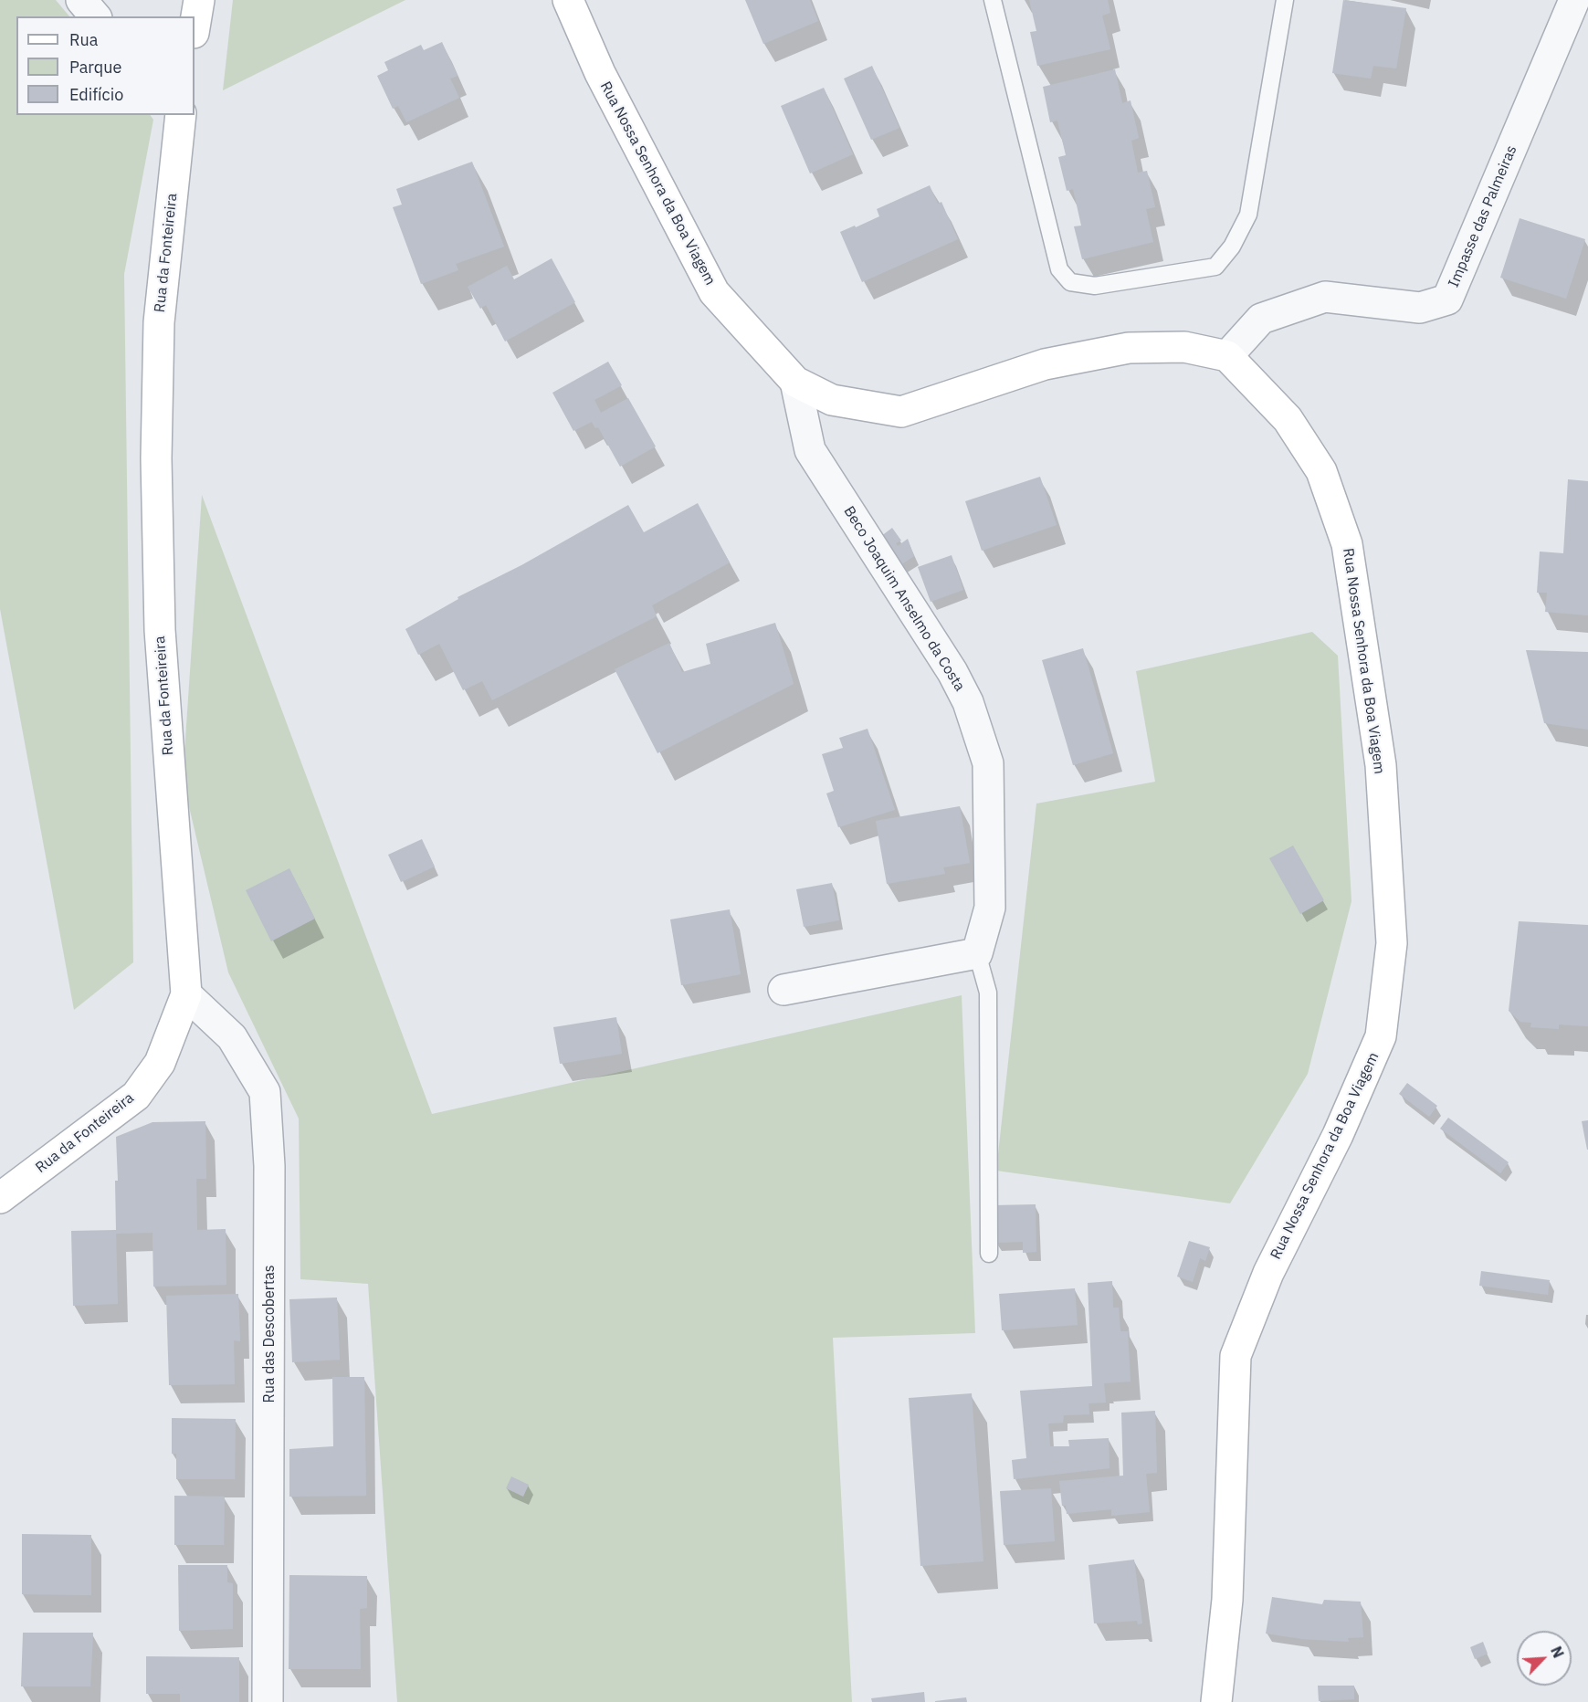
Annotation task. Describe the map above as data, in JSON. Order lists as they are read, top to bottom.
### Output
{
  "streets": {
    "main road": ["Rua Nossa Senhora da Boa Viagem", "Rua da Fonteireira"],
    "street": ["Impasse das Palmeiras", "Beco Joaquim Anselmo da Costa", "Rua das Descobertas"]
  },
  "crossings": [
    ["Rua Nossa Senhora da Boa Viagem", "Impasse das Palmeiras"],
    ["Rua Nossa Senhora da Boa Viagem", "Beco Joaquim Anselmo da Costa"],
    ["Rua da Fonteireira", "Rua das Descobertas"]
  ],
  "legend": ["Rua", "Parque", "Edifício"],
  "north": "top right"
}
